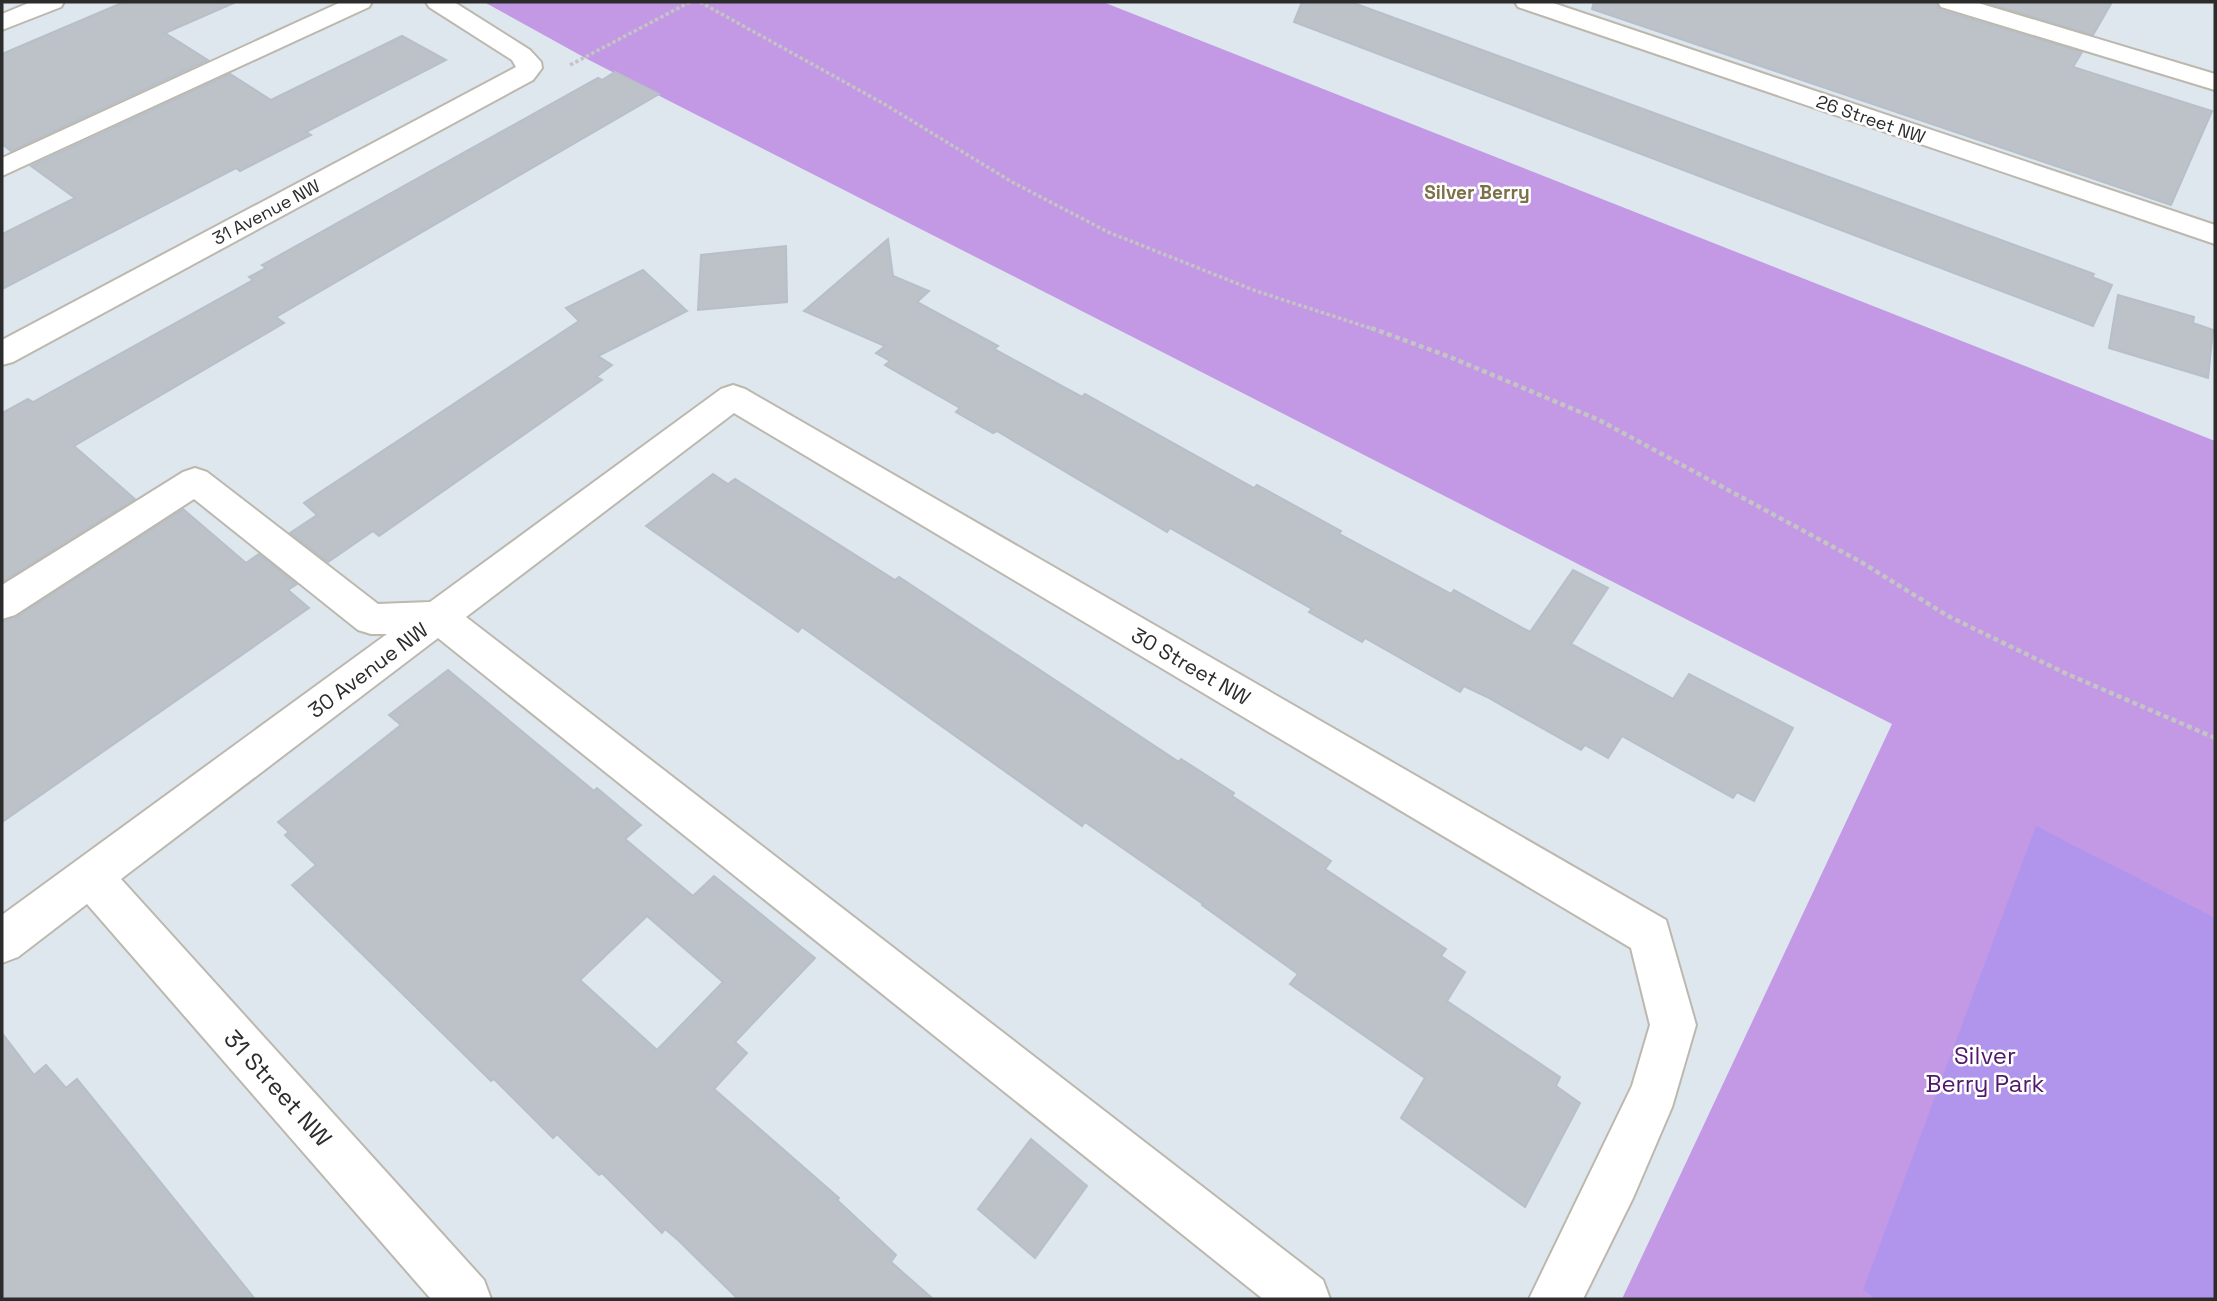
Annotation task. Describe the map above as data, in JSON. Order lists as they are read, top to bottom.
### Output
{
  "streets": {
    "street": [
      "26 Street NW",
      "31 Avenue NW",
      "30 Street NW",
      "30 Avenue NW",
      "31 Street NW"
    ]
  },
  "crossings": [
    ["30 Street NW", "30 Avenue NW"],
    ["30 Avenue NW", "31 Street NW"]
  ],
  "districts": ["Silver Berry"],
  "parks": ["Silver Berry Park"]
}
